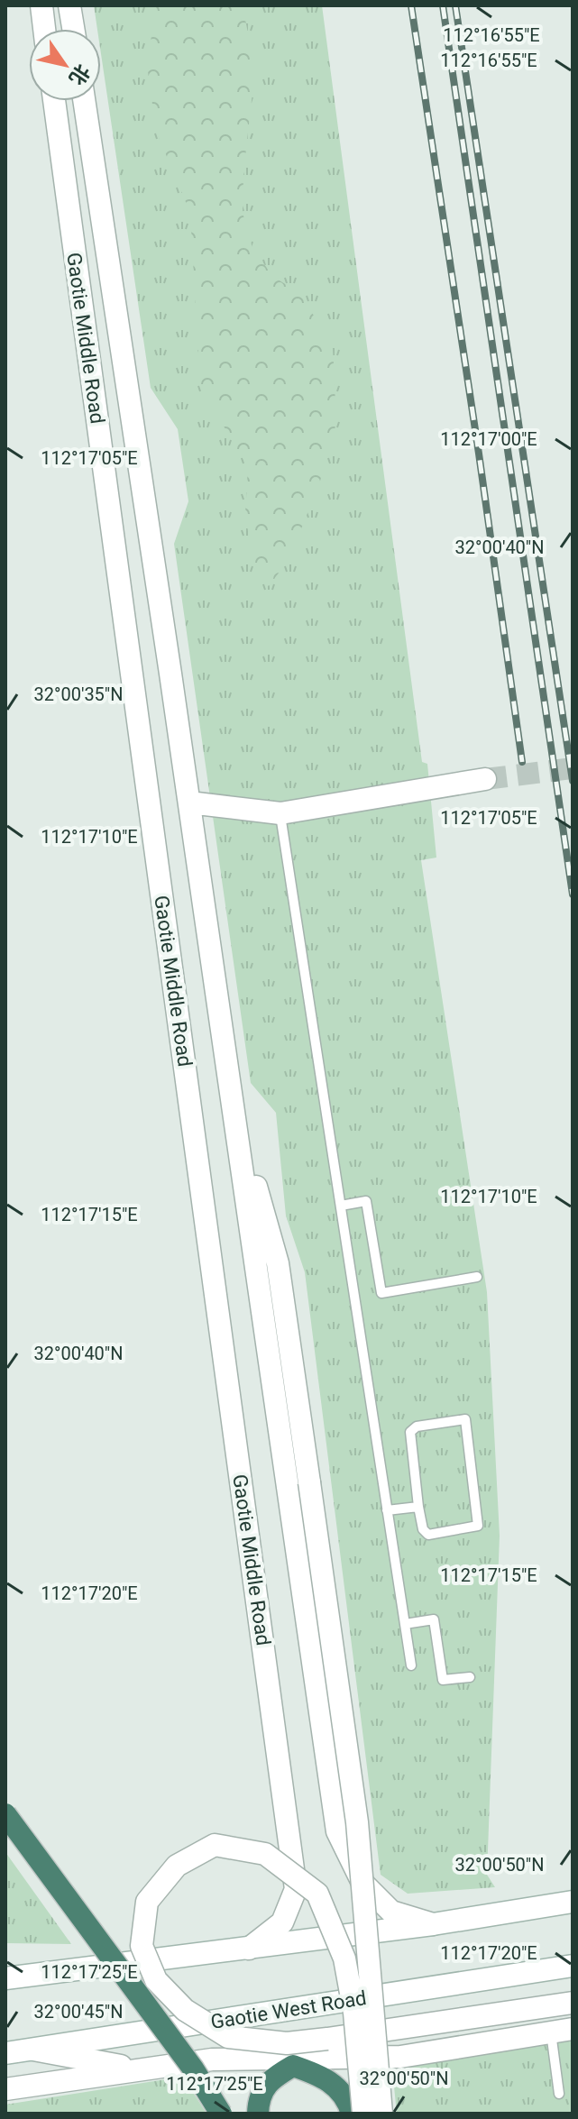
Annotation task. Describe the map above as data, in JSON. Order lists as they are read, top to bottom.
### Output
{
  "streets": {
    "street": ["Gaotie Middle Road", "Gaotie West Road"]
  },
  "north": "bottom right",
  "coordinates": [
    "112°16'55\"E",
    "112°17'00\"E",
    "112°17'05\"E",
    "32°00'40\"N",
    "32°00'35\"N",
    "112°17'10\"E",
    "112°17'15\"E",
    "112°17'20\"E",
    "32°00'50\"N",
    "112°17'25\"E",
    "32°00'45\"N"
  ]
}
